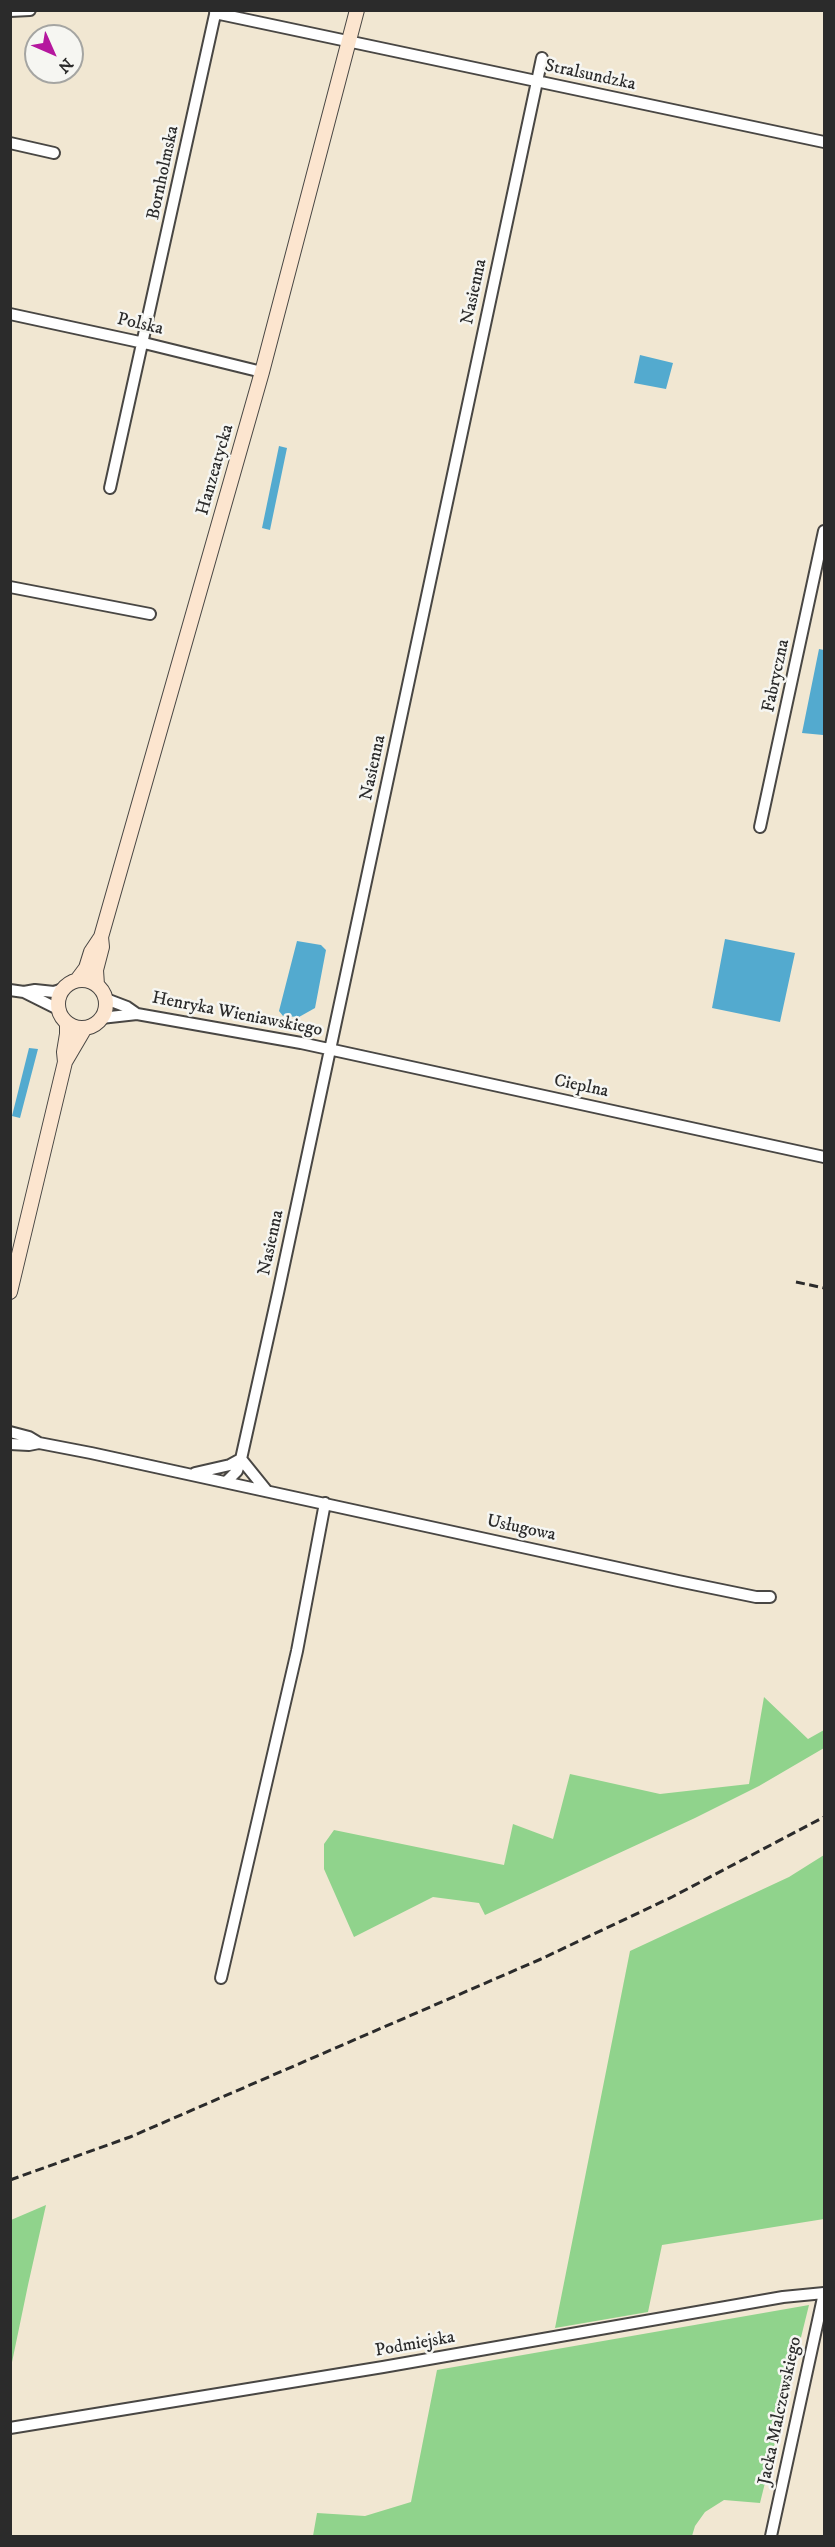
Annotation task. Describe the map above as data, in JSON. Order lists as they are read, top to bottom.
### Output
{
  "streets": {
    "street": [
      "Stralsundzka",
      "Bornholmska",
      "Nasienna",
      "Polska",
      "Hanzeatycka",
      "Fabryczna",
      "Henryka Wieniawskiego",
      "Cieplna",
      "Usługowa",
      "Podmiejska",
      "Jacka Malczewskiego"
    ]
  },
  "crossings": [
    ["Stralsundzka", "Bornholmska"],
    ["Stralsundzka", "Nasienna"],
    ["Stralsundzka", "Hanzeatycka"],
    ["Bornholmska", "Polska"],
    ["Nasienna", "Henryka Wieniawskiego"],
    ["Nasienna", "Cieplna"],
    ["Nasienna", "Usługowa"],
    ["Polska", "Hanzeatycka"],
    ["Hanzeatycka", "Henryka Wieniawskiego"],
    ["Henryka Wieniawskiego", "Cieplna"],
    ["Podmiejska", "Jacka Malczewskiego"]
  ],
  "north": "bottom right"
}
